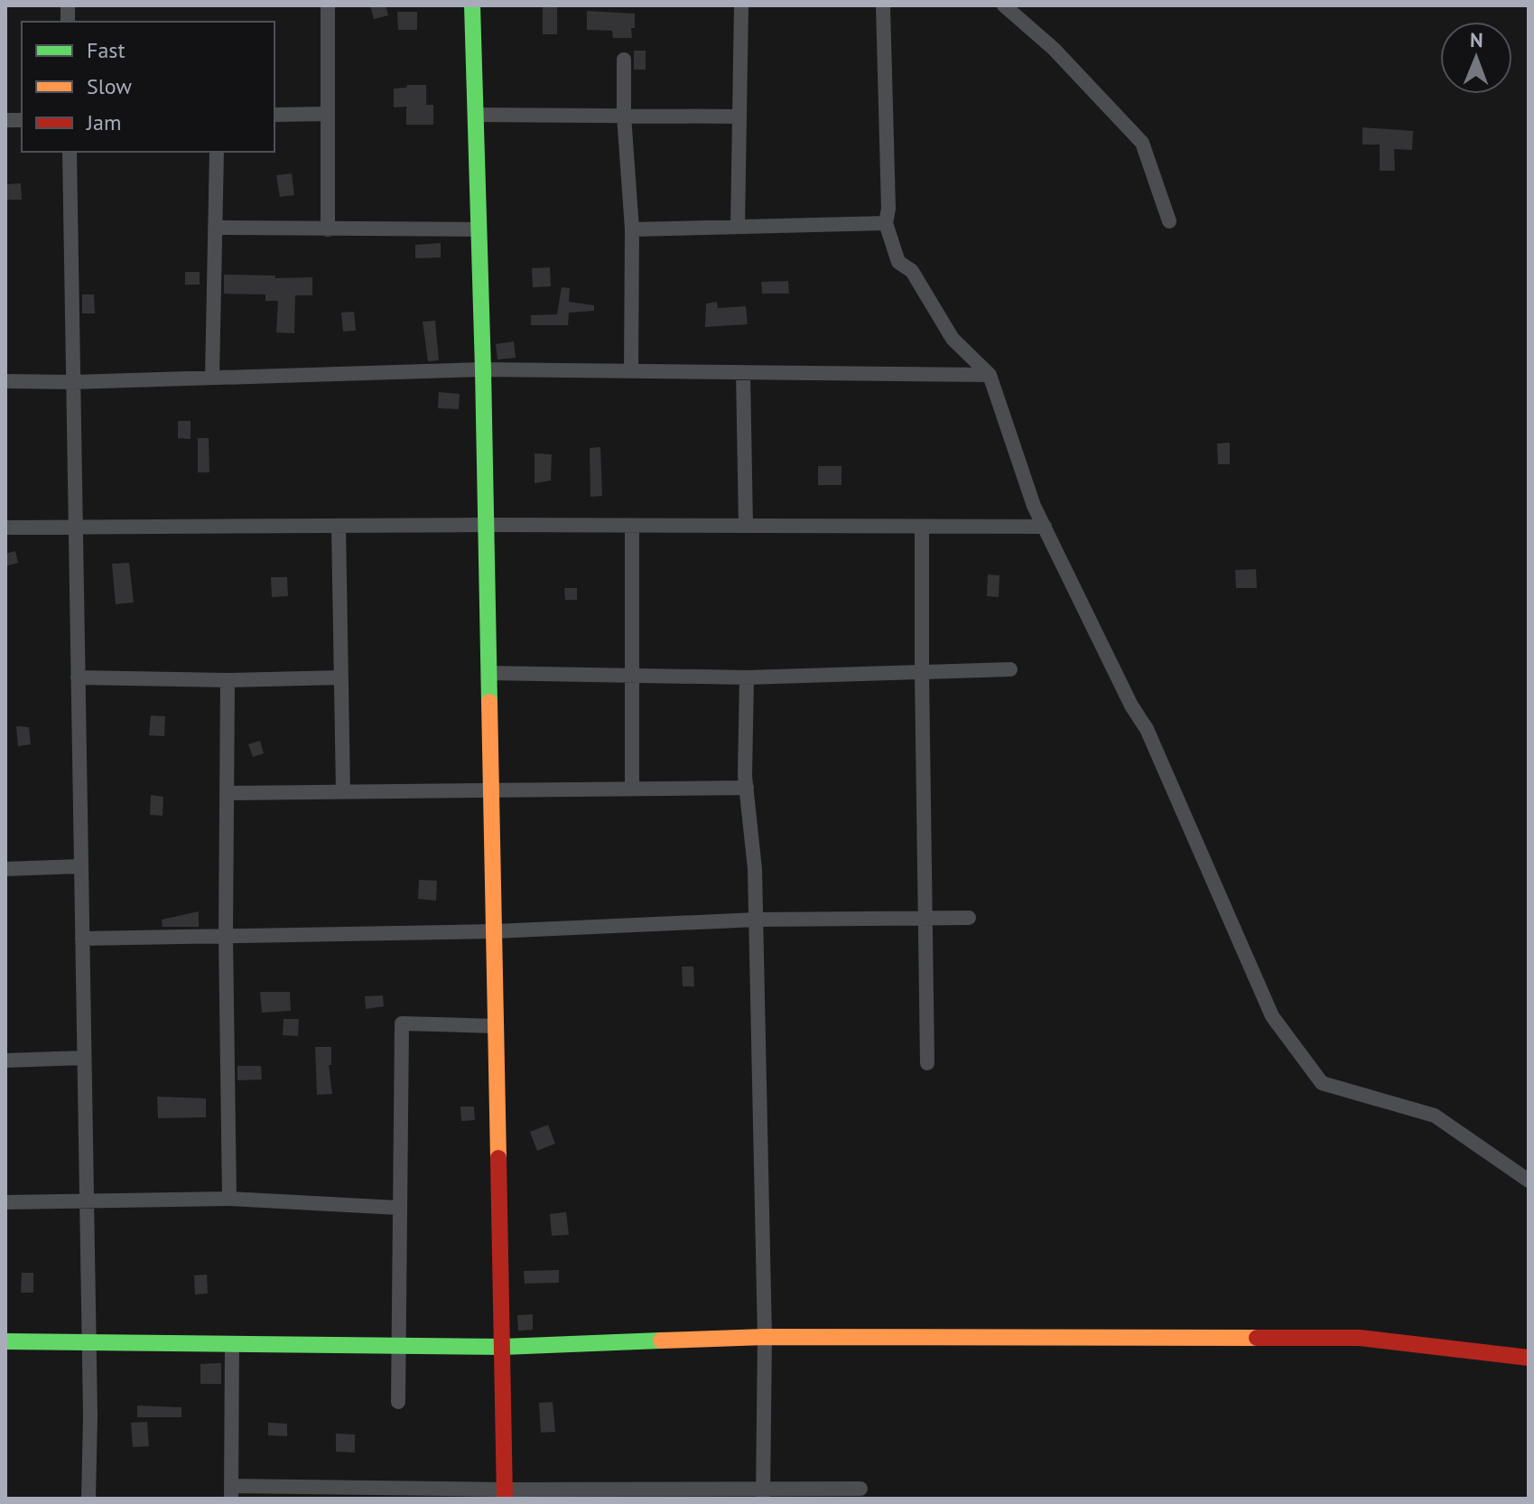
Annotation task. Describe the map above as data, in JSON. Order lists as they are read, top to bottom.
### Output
{
  "legend": ["Fast", "Slow", "Jam"],
  "north": "top"
}
